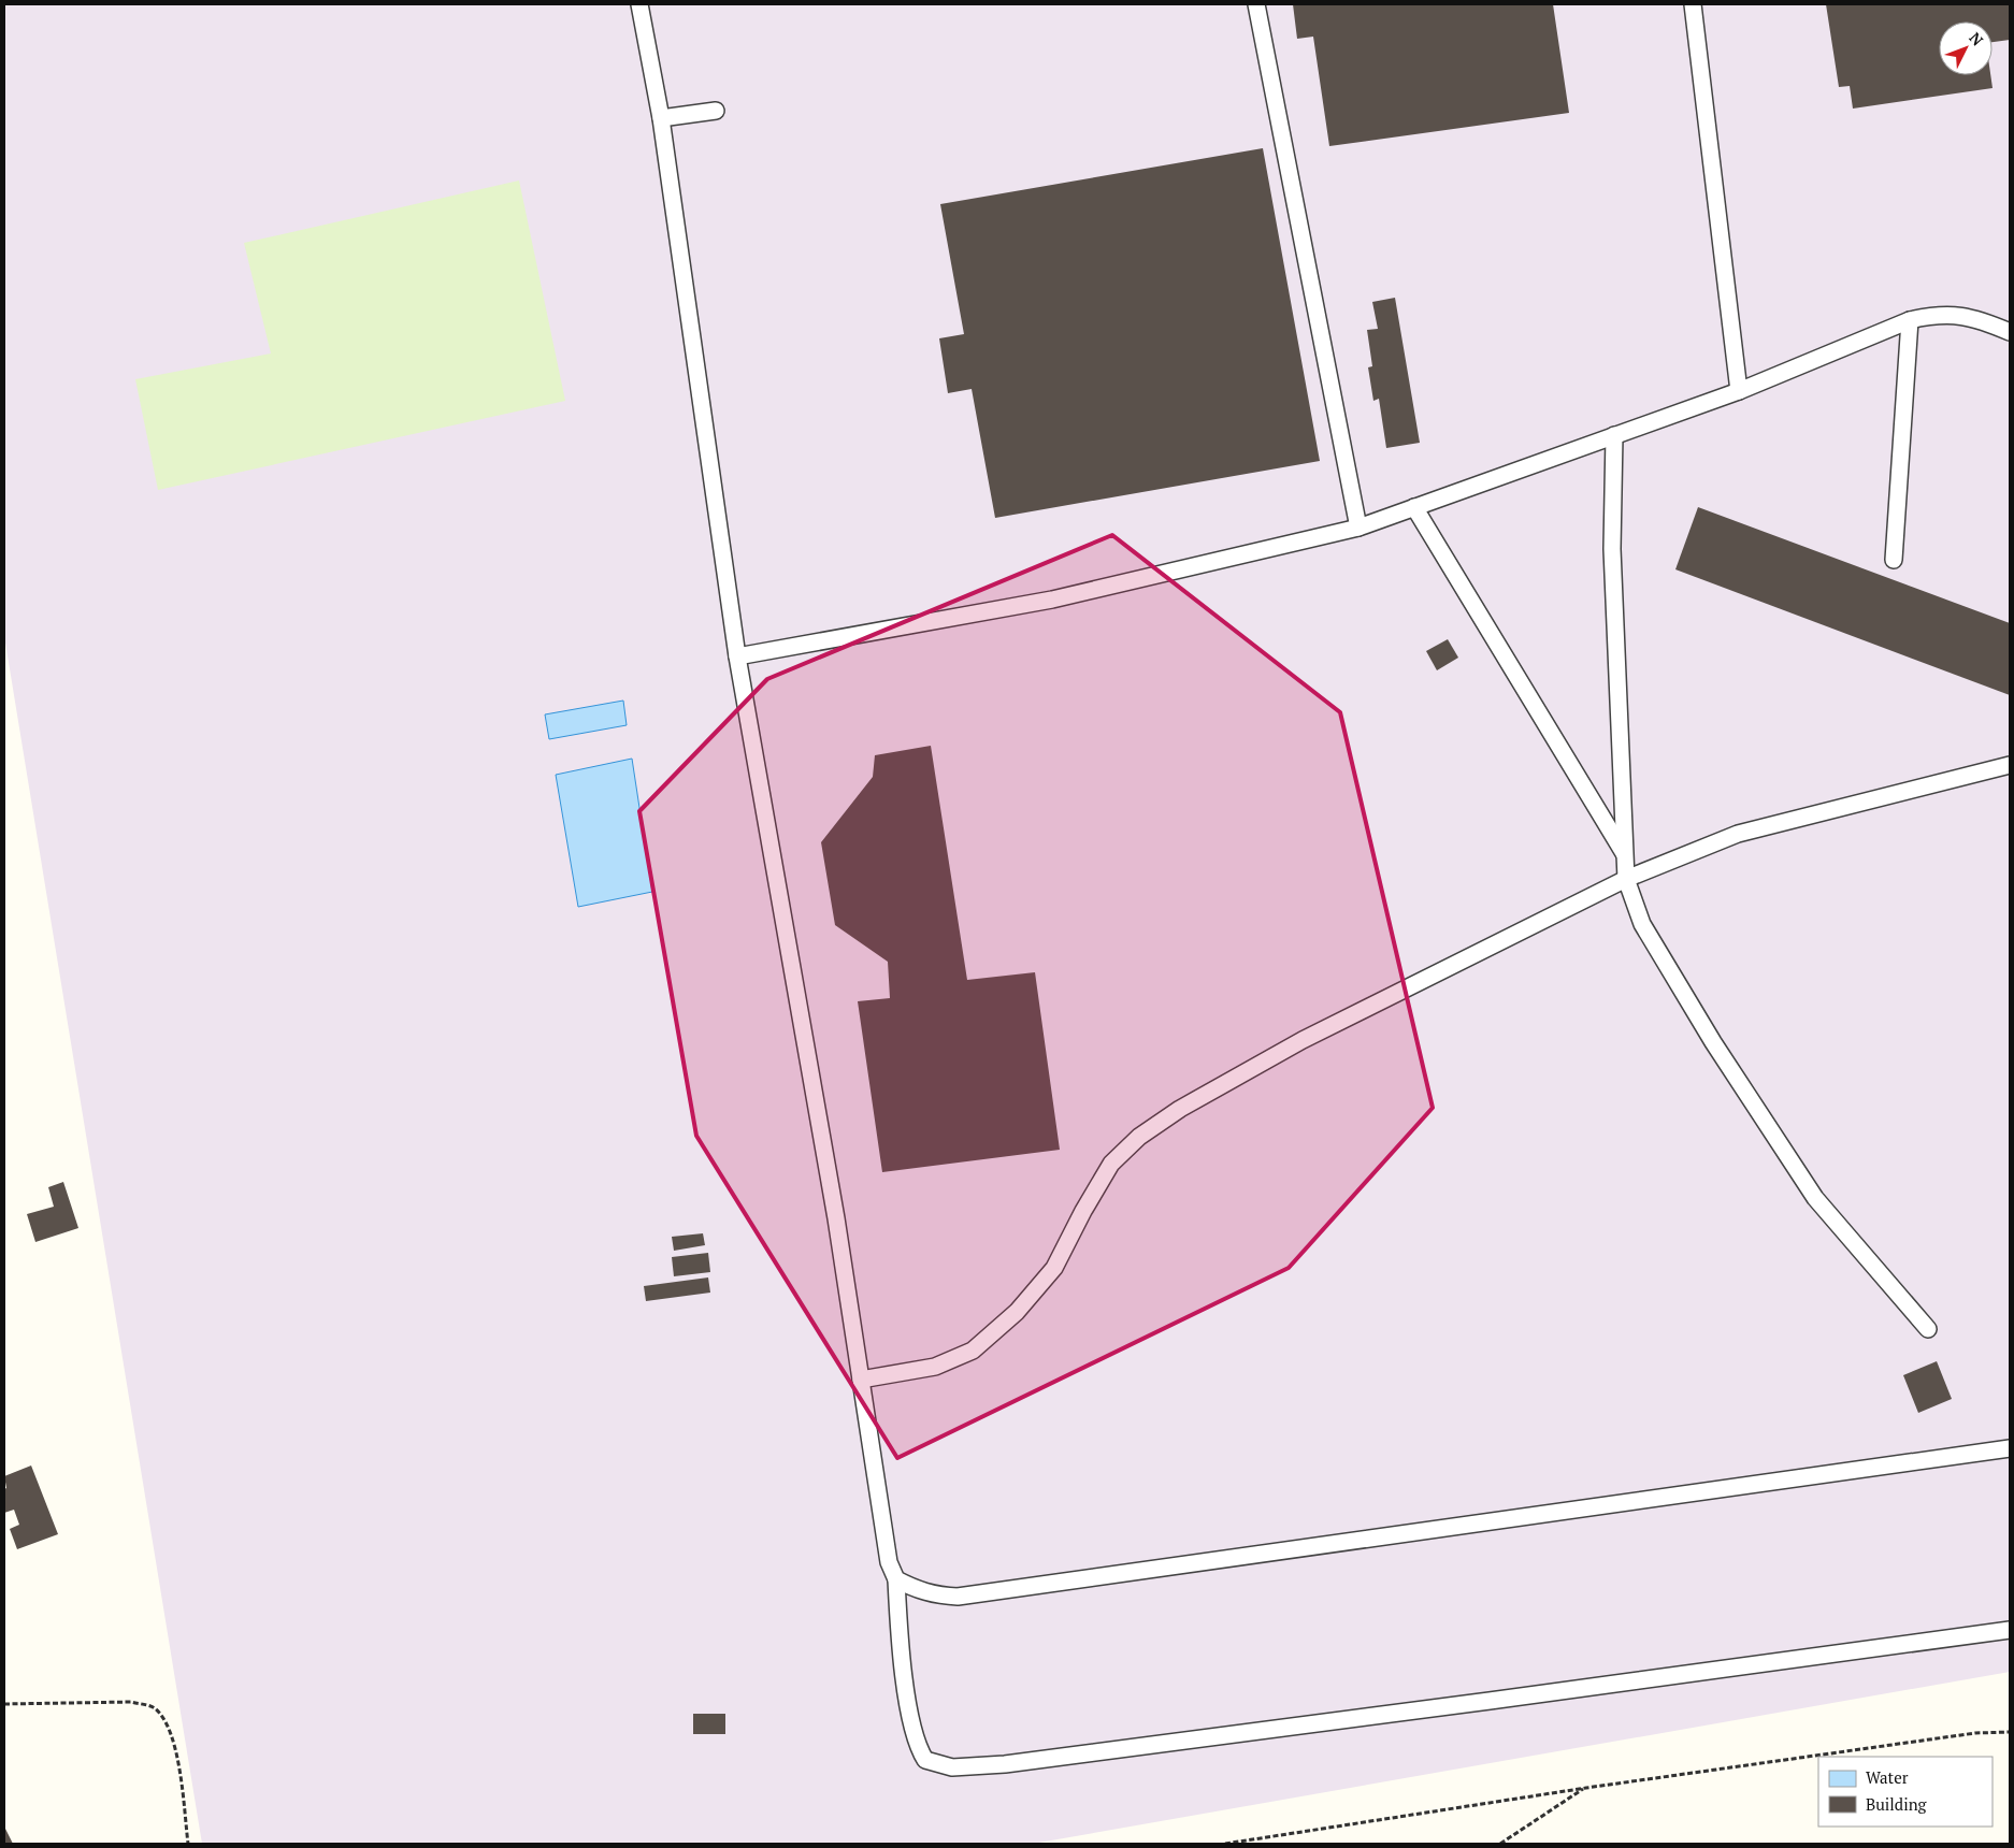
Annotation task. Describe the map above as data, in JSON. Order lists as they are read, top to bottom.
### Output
{
  "legend": ["Water", "Building"],
  "north": "top right"
}
